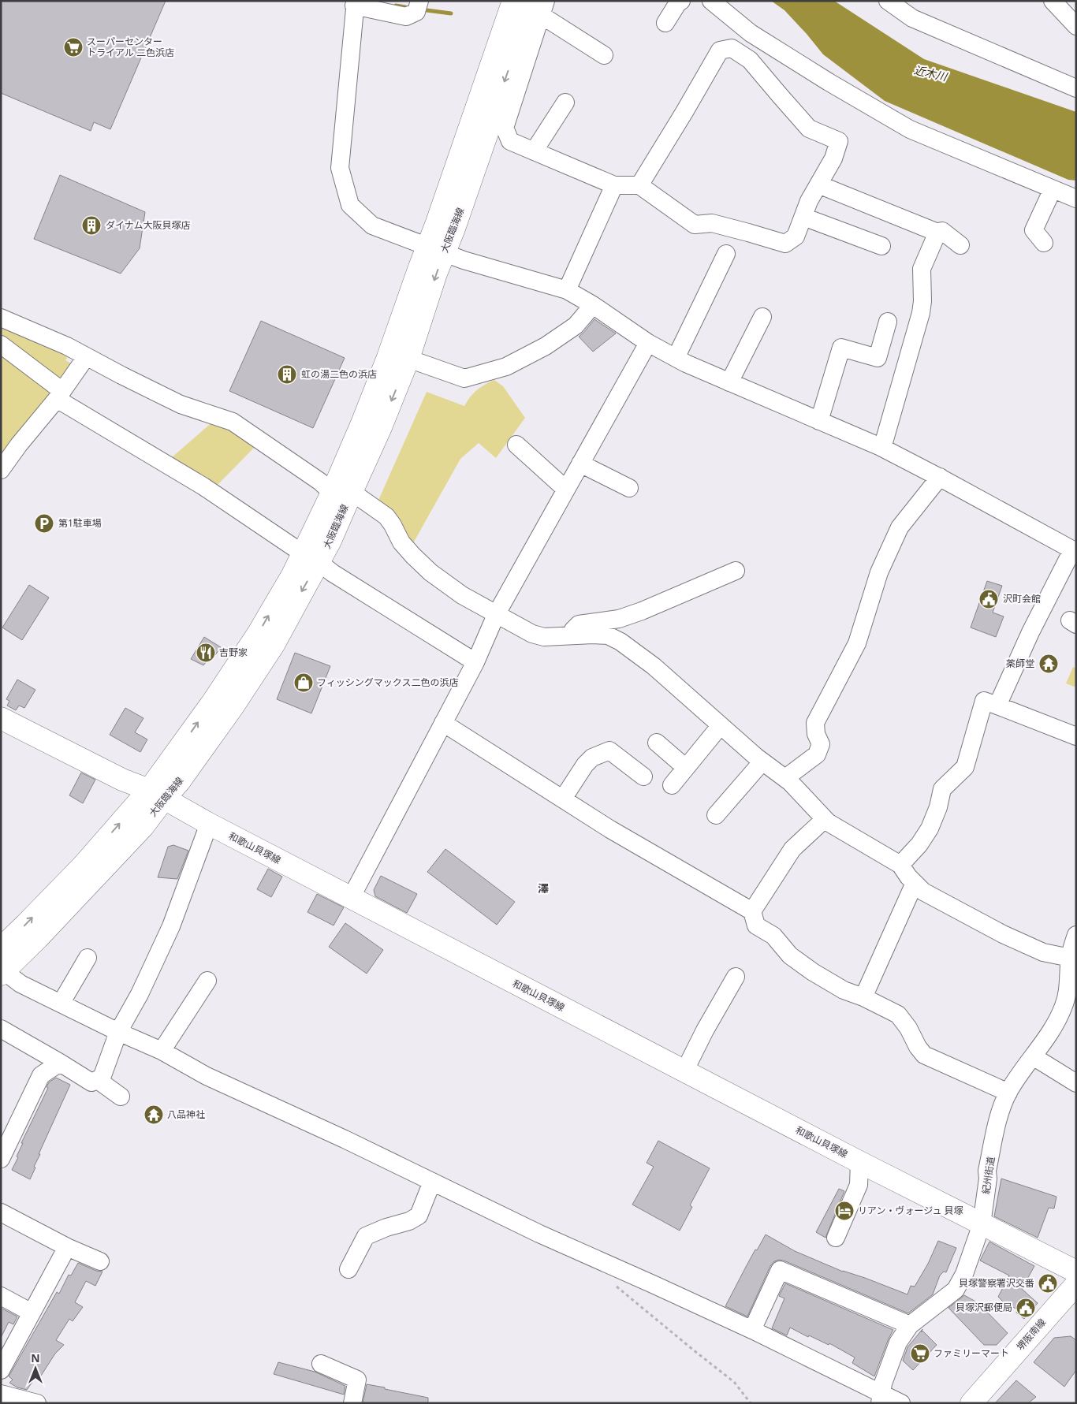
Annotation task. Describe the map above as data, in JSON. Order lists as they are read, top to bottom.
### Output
{
  "streets": {
    "main road": ["大阪臨海線", "和歌山貝塚線", "堺阪南線"],
    "street": ["紀州街道"]
  },
  "crossings": [
    ["大阪臨海線", "和歌山貝塚線"],
    ["和歌山貝塚線", "紀州街道"]
  ],
  "districts": ["澤"],
  "water": ["近木川"],
  "places": {
    "supermarket": ["スーパーセンター トライアル 二色浜店", "ファミリーマート"],
    "building": ["ダイナム大阪貝塚店", "虹の湯二色の浜店"],
    "parking": ["第1駐車場"],
    "public building": ["沢町会館", "貝塚警察署沢交番", "貝塚沢郵便局"],
    "restaurant": ["吉野家"],
    "temple": ["薬師堂", "八品神社"],
    "shop": ["フィッシングマックス二色の浜店"],
    "hotel": ["リアン・ヴォージュ 貝塚"]
  },
  "north": "top"
}
